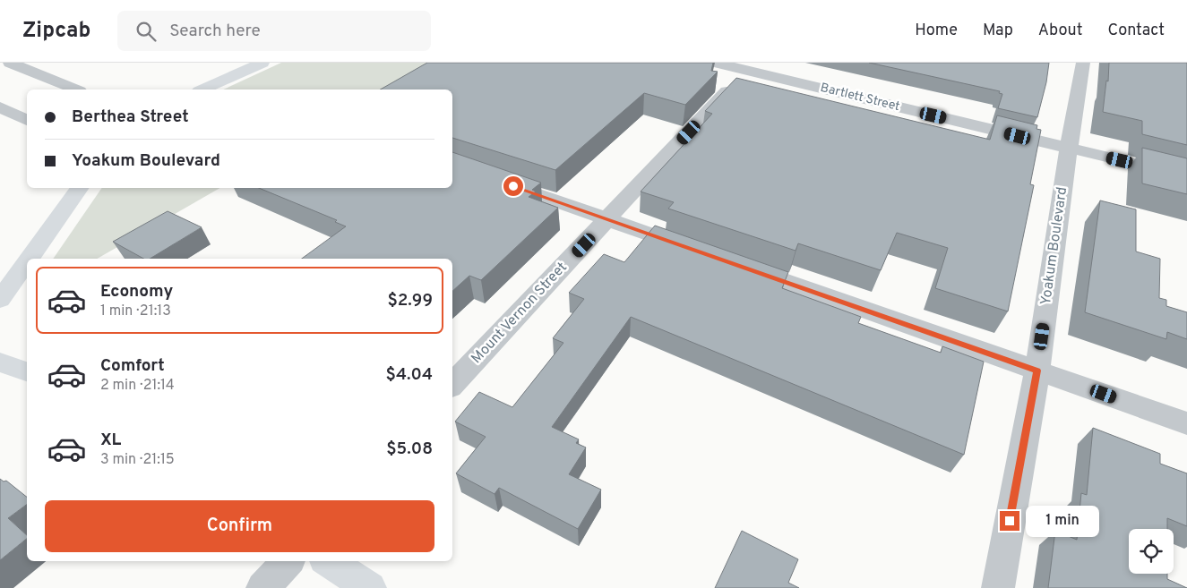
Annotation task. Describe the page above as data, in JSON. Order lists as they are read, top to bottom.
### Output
{
  "streets": {
    "street": ["Bartlett Street", "Yoakum Boulevard", "Mount Vernon Street"]
  },
  "crossings": [
    ["Bartlett Street", "Yoakum Boulevard"],
    ["Bartlett Street", "Mount Vernon Street"]
  ],
  "page": {
    "header": "Zipcab",
    "search": "Search here",
    "nav": [
      "Home",
      "Map",
      "About",
      "Contact"
    ],
    "banner": ["Berthea Street", "Yoakum Boulevard"],
    "list": [
      {
        "name": "Economy",
        "note": "1 min · 21:13",
        "value": "$2.99"
      },
      {
        "name": "Comfort",
        "note": "2 min · 21:14",
        "value": "$4.04"
      },
      {
        "name": "XL",
        "note": "3 min · 21:15",
        "value": "$5.08"
      }
    ],
    "buttons": "Confirm",
    "bubble": "1 min"
  }
}
